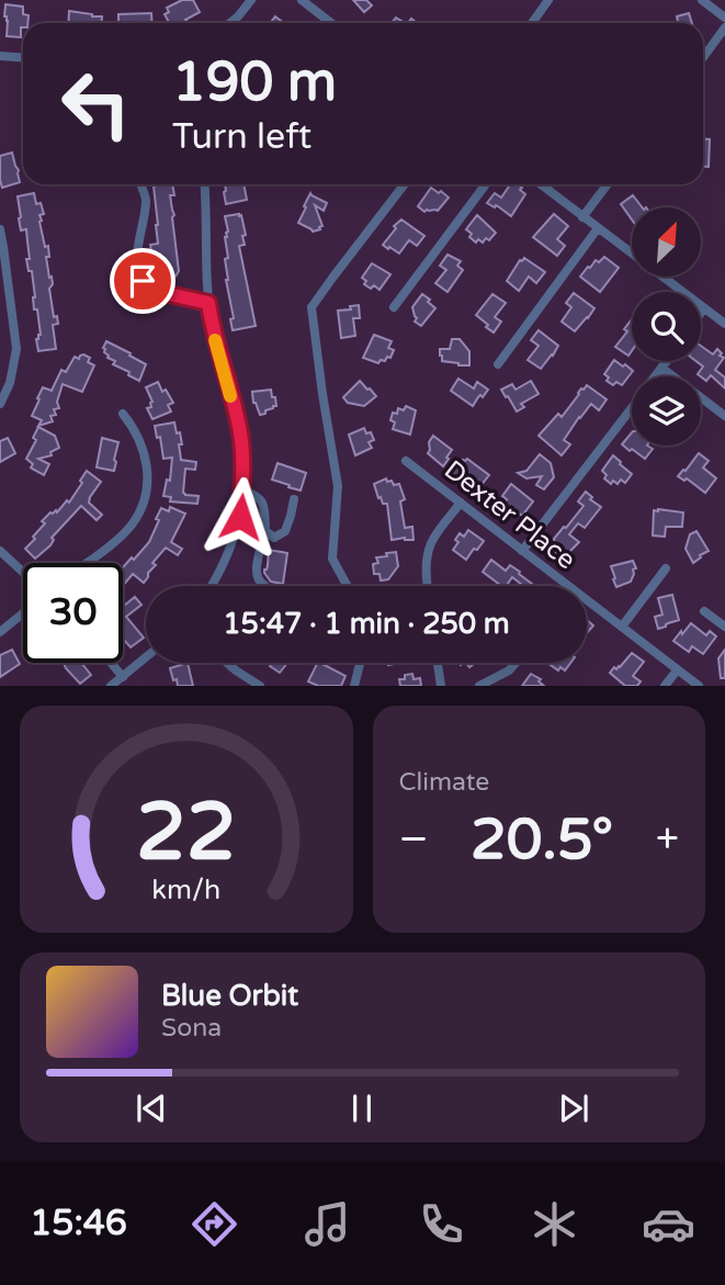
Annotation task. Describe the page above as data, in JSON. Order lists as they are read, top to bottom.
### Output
{
  "streets": {
    "street": ["Dexter Place"]
  },
  "north": "top right",
  "page": {
    "turn": ["190 m", "Turn left"],
    "limit": "30",
    "trip": "15:47 · 1 min · 250 m",
    "tile": "Climate",
    "heat": ["−", "20.5°", "+"],
    "song": ["Blue Orbit", "Sona"],
    "tabs": "15:46",
    "gauge": ["22", "km/h"]
  }
}
